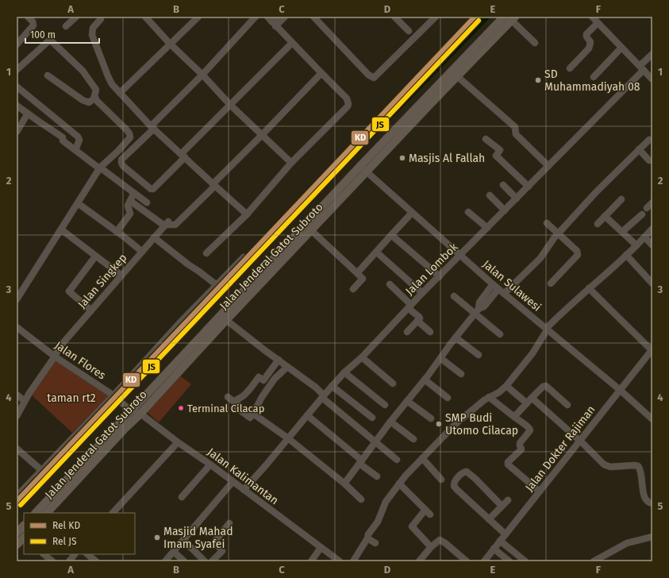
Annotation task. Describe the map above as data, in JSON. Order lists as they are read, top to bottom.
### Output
{
  "streets": {
    "main road": ["Jalan Jenderal Gatot Subroto"],
    "street": [
      "Jalan Lombok",
      "Jalan Singkep",
      "Jalan Sulawesi",
      "Jalan Flores",
      "Jalan Dokter Rajiman",
      "Jalan Kalimantan"
    ]
  },
  "crossings": [
    ["Jalan Jenderal Gatot Subroto", "Jalan Sulawesi"],
    ["Jalan Jenderal Gatot Subroto", "Jalan Flores"],
    ["Jalan Jenderal Gatot Subroto", "Jalan Kalimantan"],
    ["Jalan Lombok", "Jalan Sulawesi"],
    ["Jalan Lombok", "Jalan Kalimantan"],
    ["Jalan Singkep", "Jalan Flores"],
    ["Jalan Sulawesi", "Jalan Dokter Rajiman"],
    ["Jalan Flores", "Jalan Kalimantan"]
  ],
  "parks": ["taman rt2"],
  "places": [
    "SD Muhammadiyah 08",
    "Masjis Al Fallah",
    "Terminal Cilacap",
    "SMP Budi Utomo Cilacap",
    "Masjid Mahad Imam Syafei"
  ],
  "lines": ["rail line KD", "rail line JS"],
  "legend": ["Rel KD", "Rel JS"],
  "scale_bar": "100 m",
  "grid": {
    "columns": [
      "A",
      "B",
      "C",
      "D",
      "E",
      "F"
    ],
    "rows": [
      "1",
      "2",
      "3",
      "4",
      "5"
    ]
  }
}
